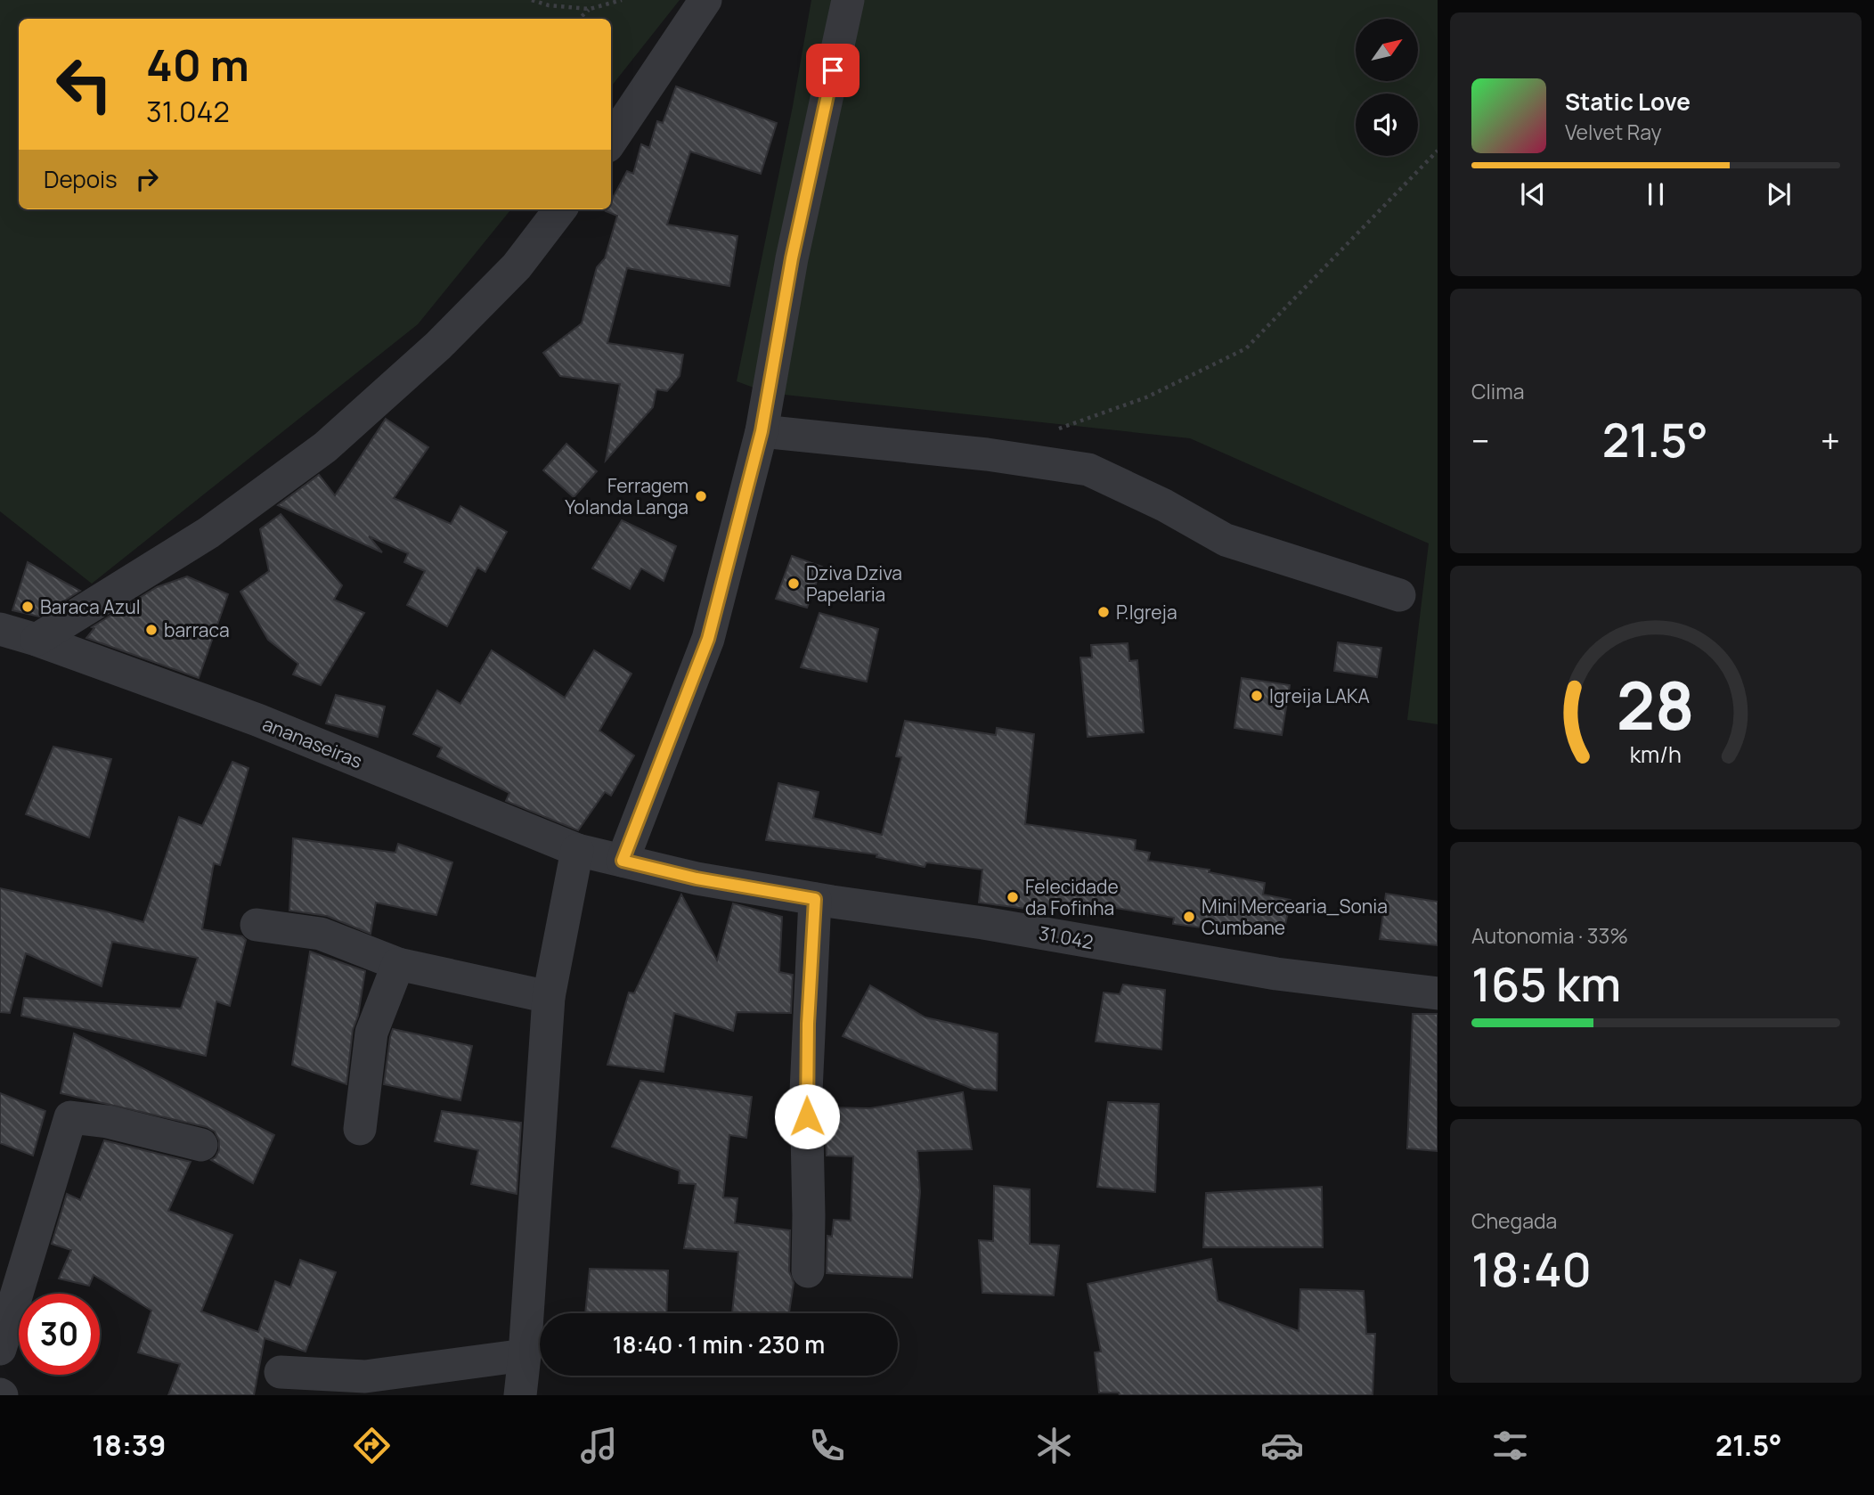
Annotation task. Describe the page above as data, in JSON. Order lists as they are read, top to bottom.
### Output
{
  "streets": {
    "street": ["ananaseiras", "31.042"]
  },
  "crossings": [
    ["ananaseiras", "31.042"]
  ],
  "places": [
    "Ferragem Yolanda Langa",
    "Dziva Dziva Papelaria",
    "Baraca Azul",
    "P.Igreja",
    "barraca",
    "Igreija LAKA",
    "Felecidade da Fofinha",
    "Mini Mercearia_Sonia Cumbane"
  ],
  "north": "top right",
  "page": {
    "turn": ["40 m", "31.042"],
    "song": ["Static Love", "Velvet Ray"],
    "then": "Depois",
    "tile": [
      "Clima",
      ["Autonomia · 33%", "165 km"],
      ["Chegada", "18:40"]
    ],
    "heat": ["−", "21.5°", "+"],
    "limit": "30",
    "trip": "18:40 · 1 min · 230 m",
    "tabs": ["18:39", "21.5°"],
    "gauge": ["28", "km/h"]
  }
}
